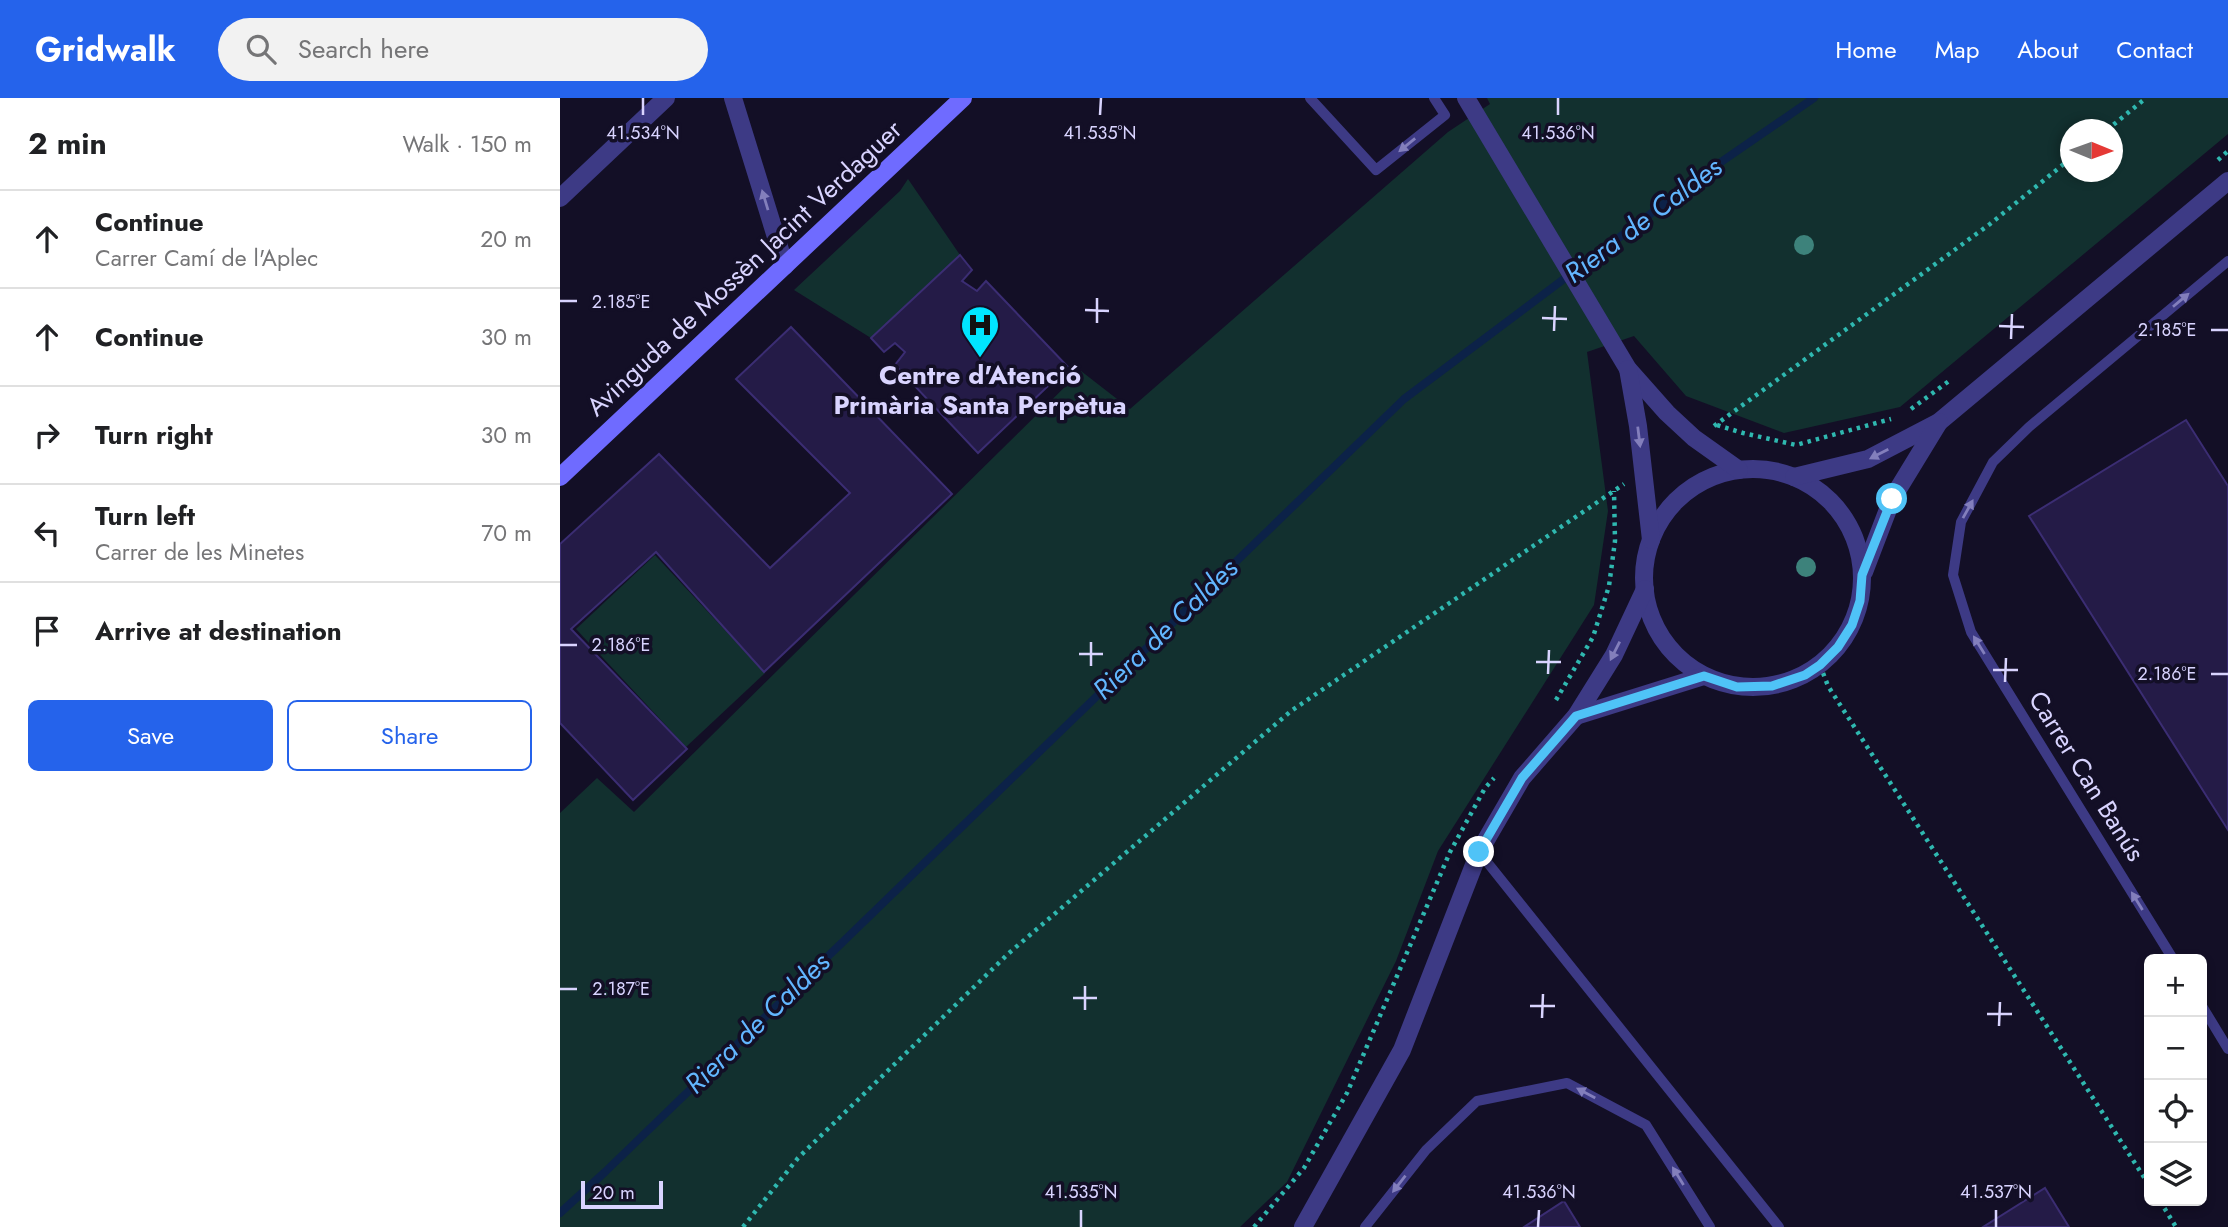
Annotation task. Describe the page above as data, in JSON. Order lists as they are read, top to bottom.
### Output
{
  "streets": {
    "main road": ["Avinguda de Mossèn Jacint Verdaguer"],
    "lane": ["Carrer Can Banús"]
  },
  "one_way": ["Carrer Can Banús"],
  "water": ["Riera de Caldes"],
  "places": {
    "hospital": ["Centre d'Atenció Primària Santa Perpètua"]
  },
  "scale_bar": "20 m",
  "north": "right",
  "page": {
    "header": "Gridwalk",
    "search": "Search here",
    "nav": [
      "Home",
      "Map",
      "About",
      "Contact"
    ],
    "heading": ["2 min", "Walk · 150 m"],
    "list": [
      ["Continue", "Carrer Camí de l'Aplec", "20 m"],
      ["Continue", "30 m"],
      ["Turn right", "30 m"],
      ["Turn left", "Carrer de les Minetes", "70 m"],
      "Arrive at destination"
    ],
    "buttons": ["Save", "Share"],
    "map_buttons": ["+", "−"],
    "scale": "20 m"
  },
  "coordinates": [
    "41.534°N",
    "41.535°N",
    "41.536°N",
    "2.185°E",
    "2.186°E",
    "2.187°E",
    "41.537°N"
  ]
}
